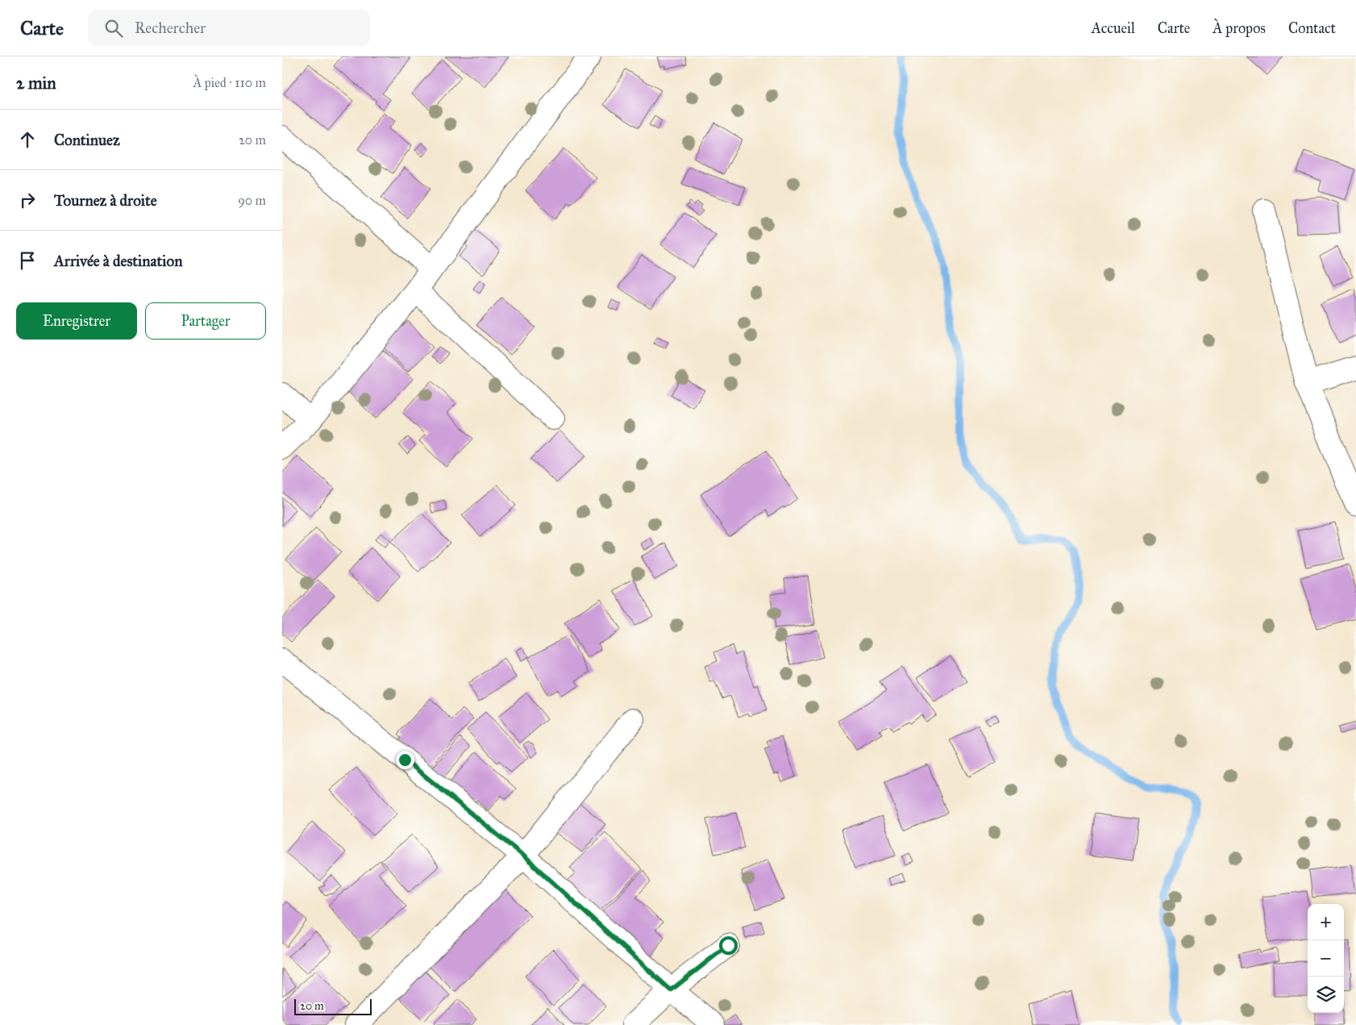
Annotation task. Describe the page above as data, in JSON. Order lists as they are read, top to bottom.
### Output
{
  "scale_bar": "20 m",
  "page": {
    "header": "Carte",
    "search": "Rechercher",
    "nav": [
      "Accueil",
      "Carte",
      "À propos",
      "Contact"
    ],
    "heading": ["2 min", "À pied · 110 m"],
    "list": [
      ["Continuez", "20 m"],
      ["Tournez à droite", "90 m"],
      "Arrivée à destination"
    ],
    "buttons": ["Enregistrer", "Partager"],
    "map_buttons": ["+", "−"],
    "scale": "20 m"
  }
}
